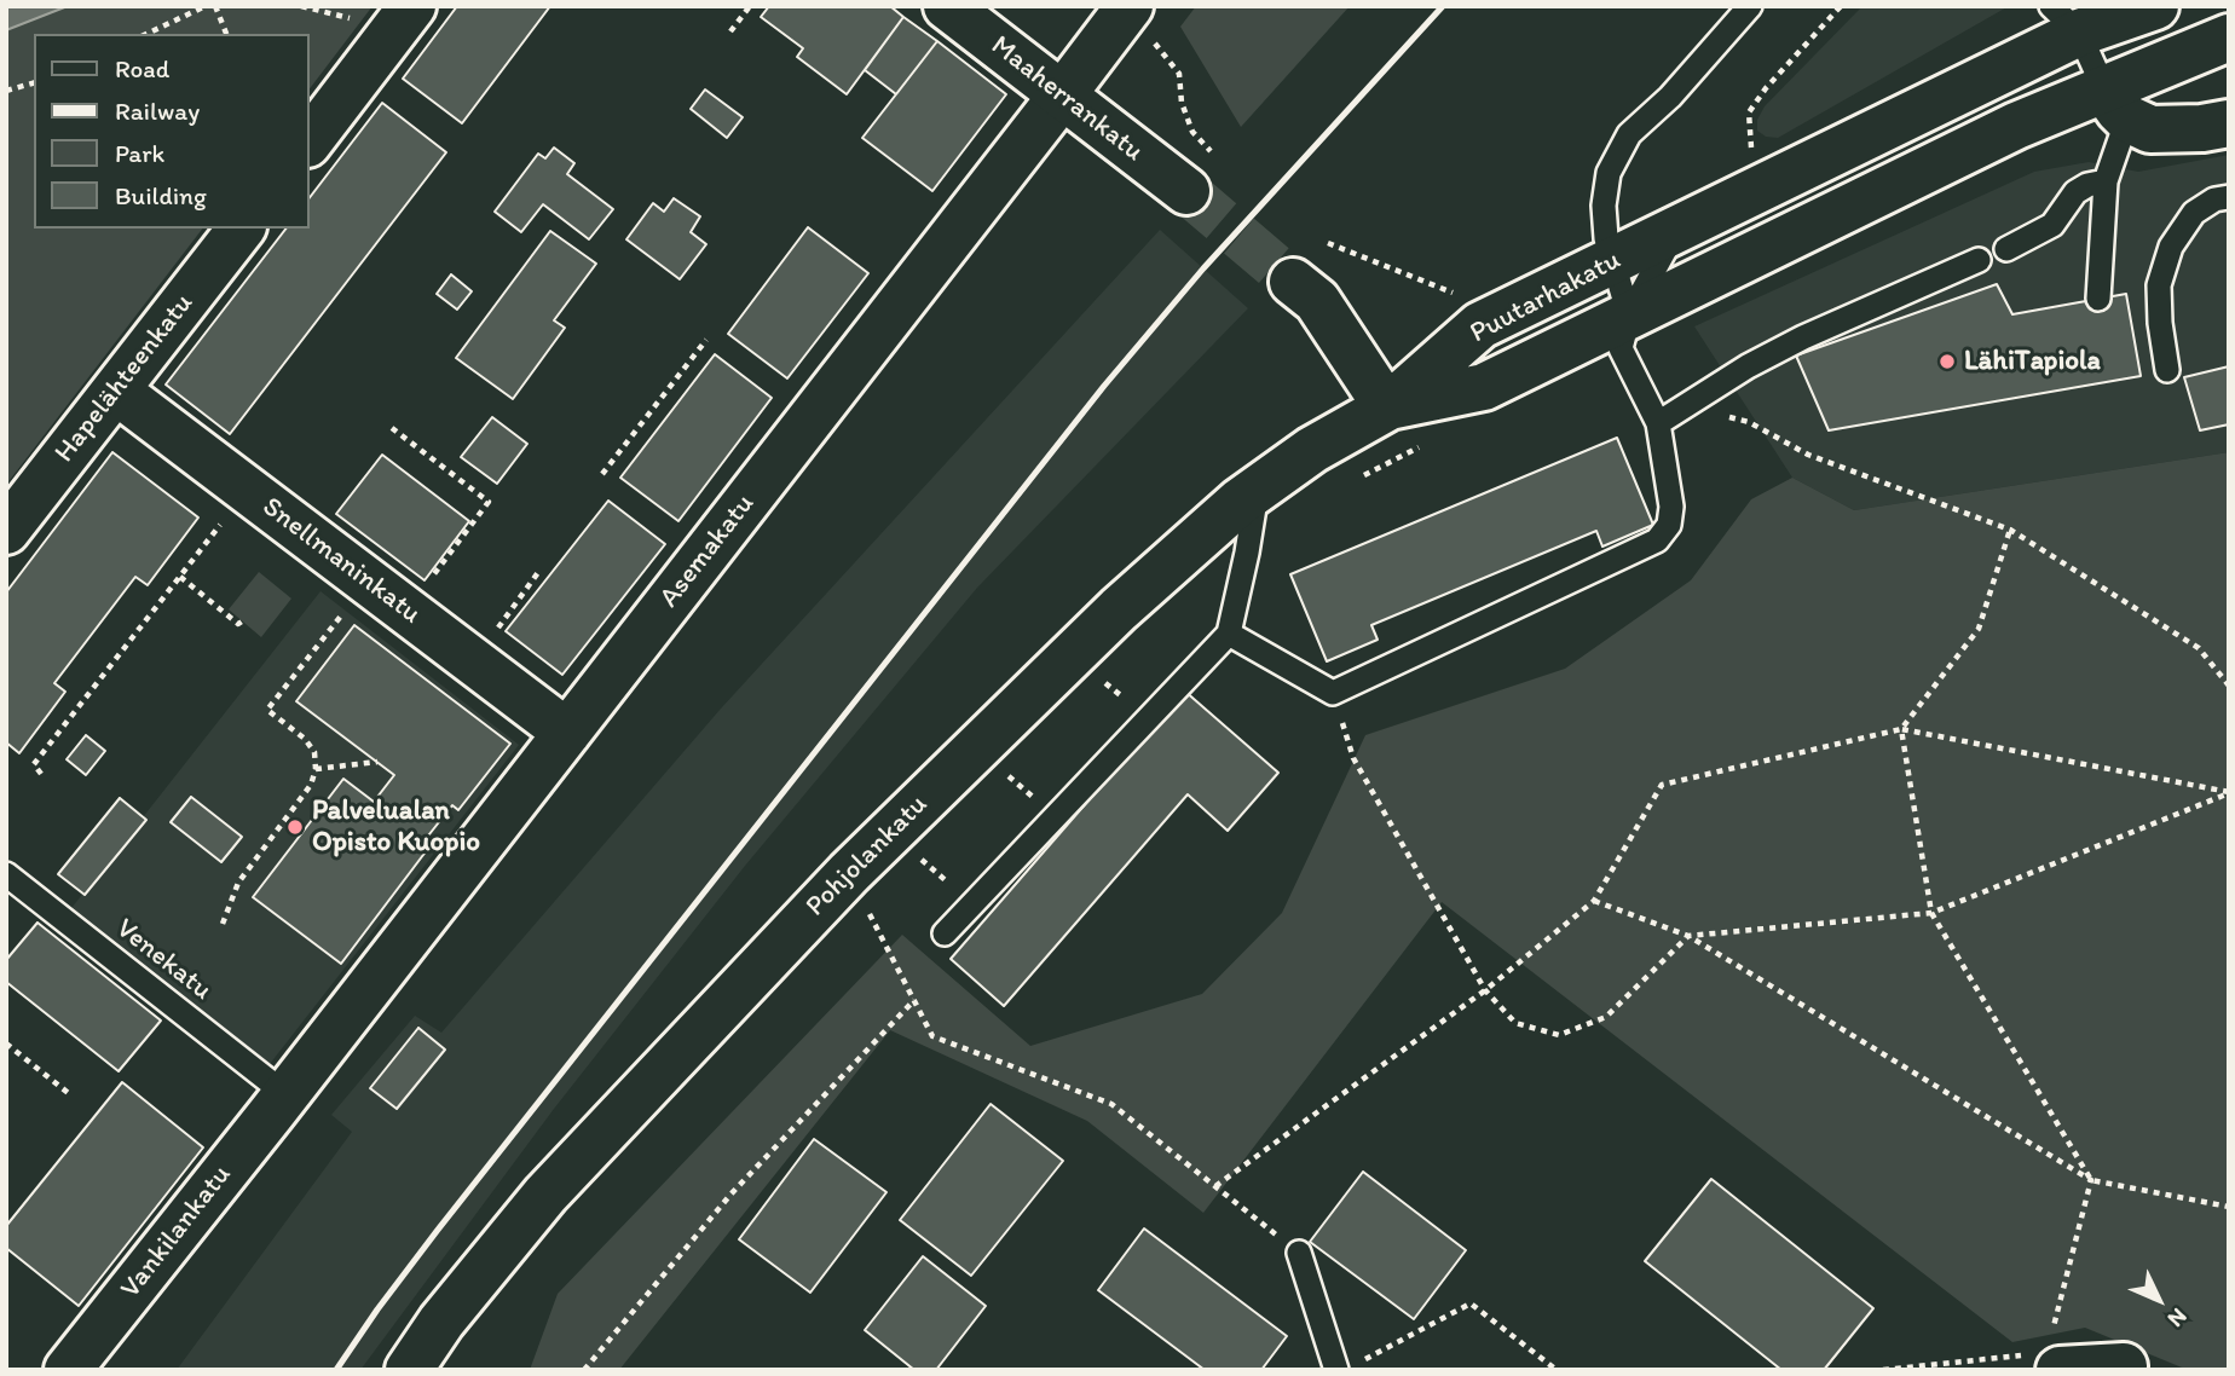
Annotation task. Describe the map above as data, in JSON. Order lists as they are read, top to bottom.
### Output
{
  "streets": {
    "main road": [
      "Maaherrankatu",
      "Puutarhakatu",
      "Hapelähteenkatu",
      "Asemakatu",
      "Snellmaninkatu",
      "Pohjolankatu",
      "Vankilankatu"
    ],
    "lane": ["Venekatu"]
  },
  "crossings": [
    ["Maaherrankatu", "Asemakatu"],
    ["Puutarhakatu", "Pohjolankatu"],
    ["Hapelähteenkatu", "Snellmaninkatu"],
    ["Asemakatu", "Snellmaninkatu"],
    ["Asemakatu", "Venekatu"],
    ["Asemakatu", "Vankilankatu"],
    ["Venekatu", "Vankilankatu"]
  ],
  "places": ["LähiTapiola", "Palvelualan Opisto Kuopio"],
  "legend": [
    "Road",
    "Railway",
    "Park",
    "Building"
  ],
  "north": "bottom right"
}
